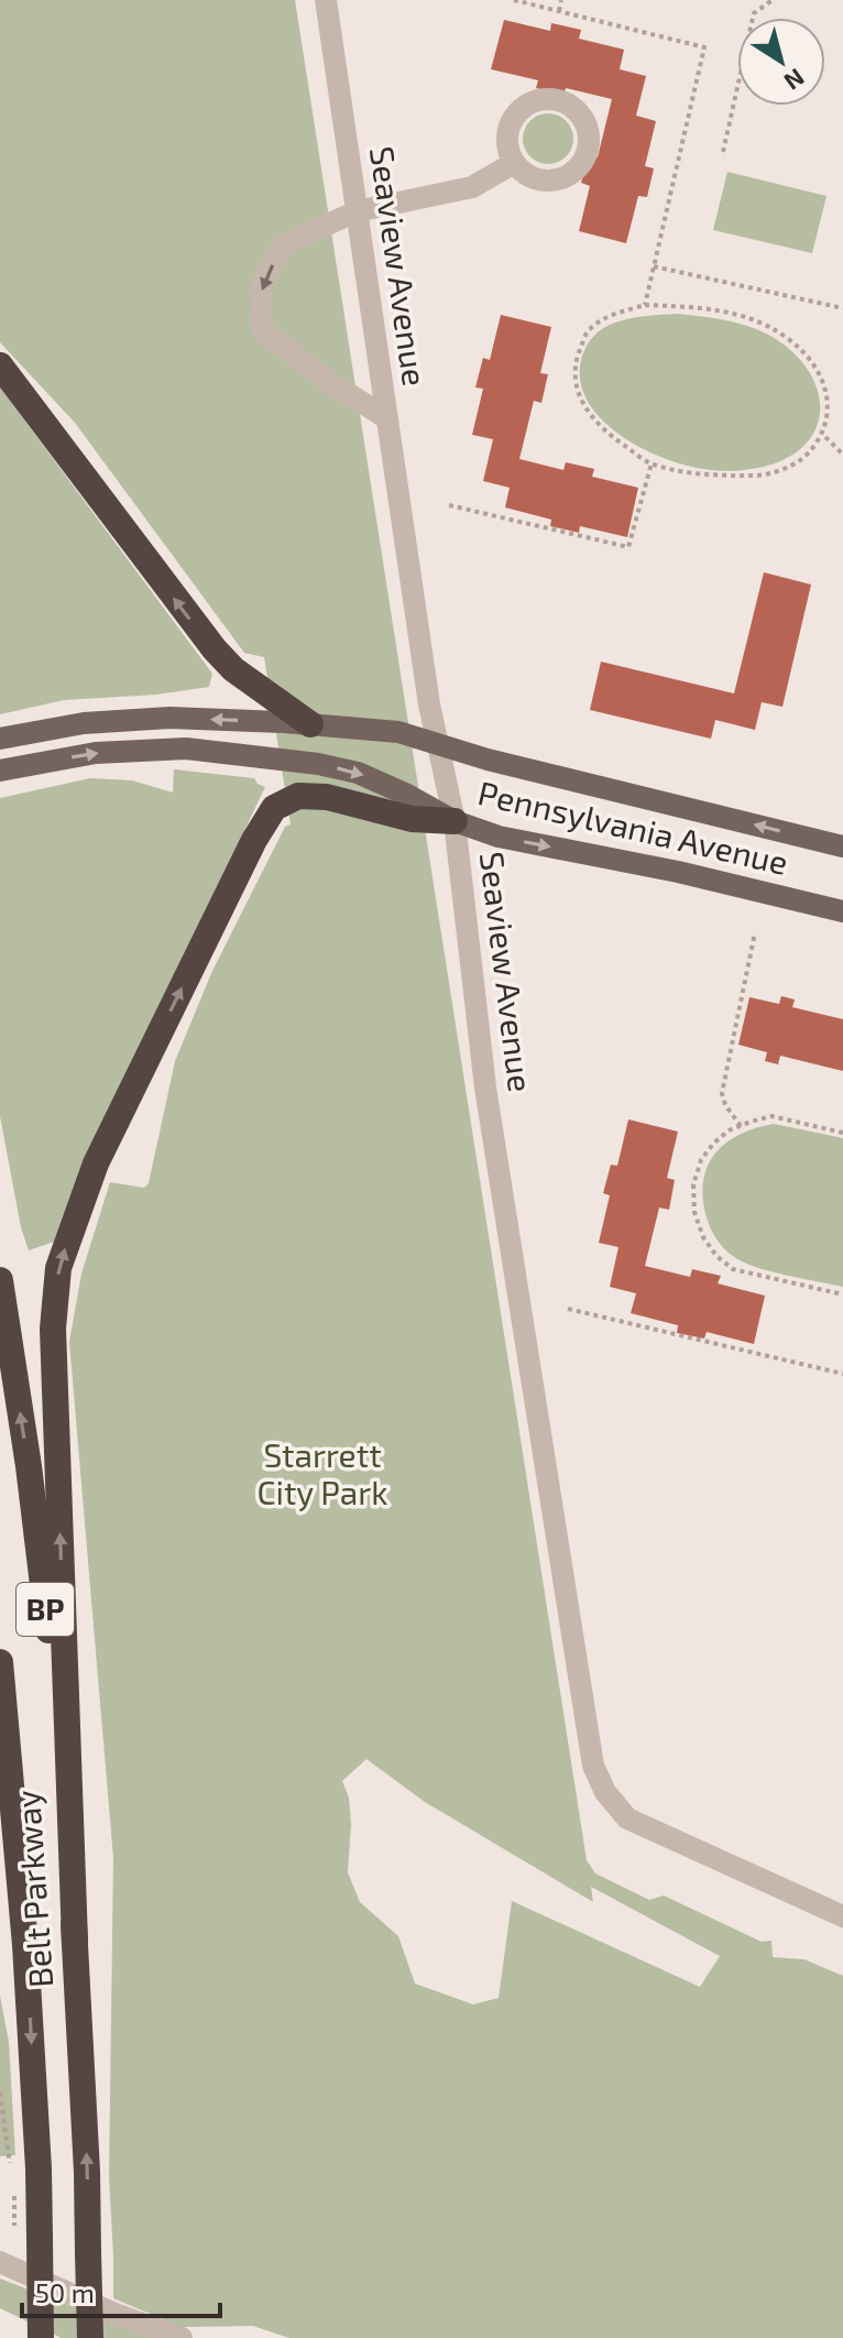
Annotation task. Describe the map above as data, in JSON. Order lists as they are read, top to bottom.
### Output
{
  "streets": {
    "highway": ["BP", "Belt Parkway"],
    "main road": ["Pennsylvania Avenue"],
    "street": ["Seaview Avenue"]
  },
  "crossings": [
    ["Seaview Avenue", "Pennsylvania Avenue"]
  ],
  "parks": ["Starrett City Park"],
  "scale_bar": "50 m",
  "north": "bottom right"
}
